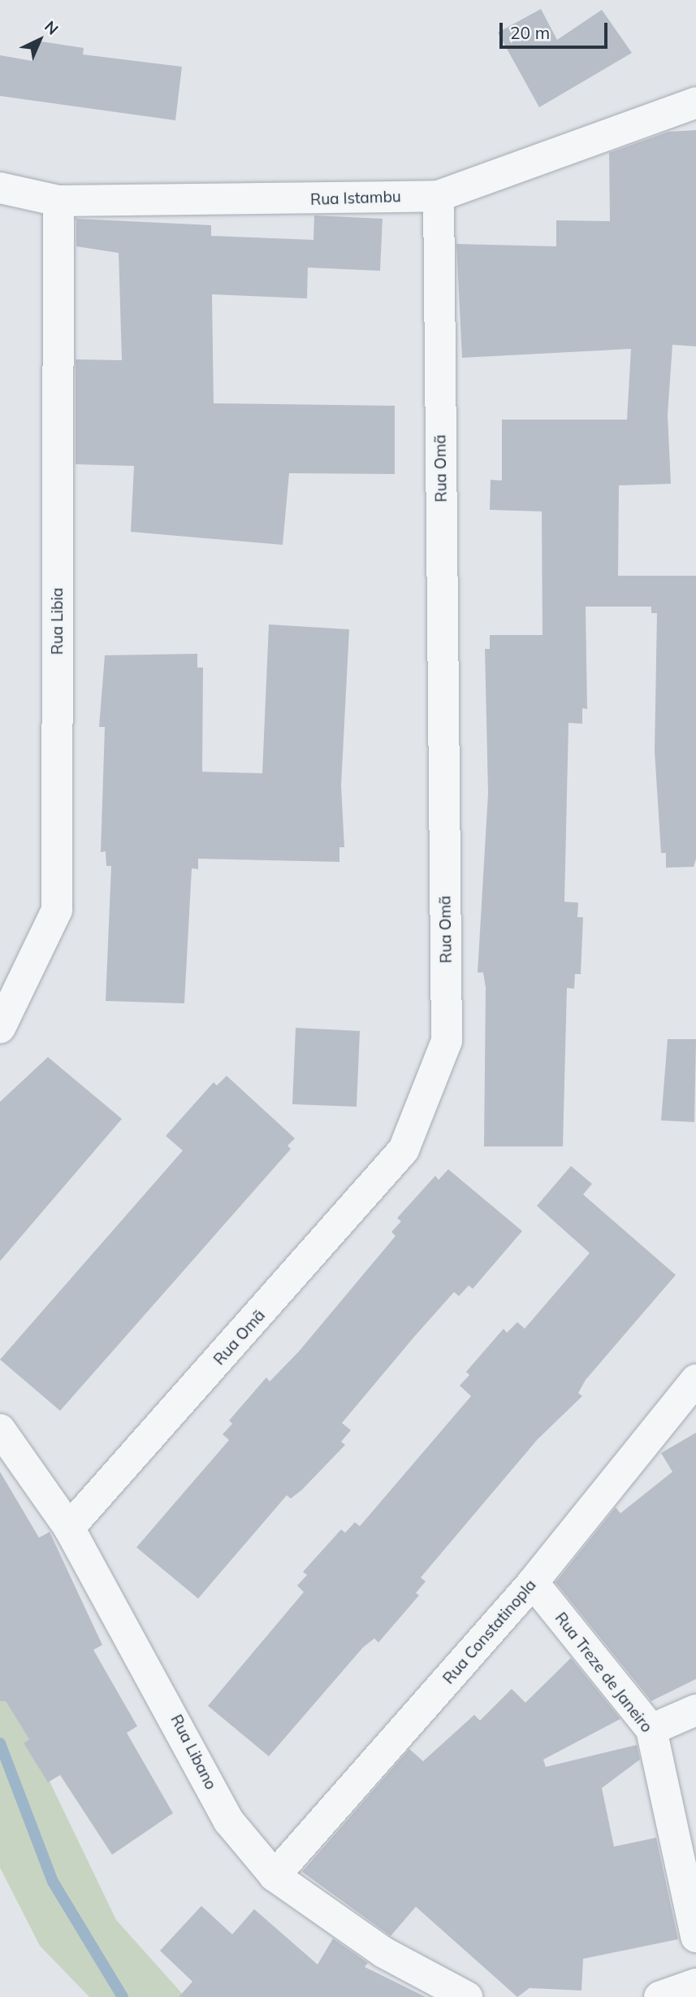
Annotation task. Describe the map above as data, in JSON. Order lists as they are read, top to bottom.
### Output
{
  "streets": {
    "street": [
      "Rua Istambu",
      "Rua Omã",
      "Rua Libia",
      "Rua Constatinopla",
      "Rua Treze de Janeiro",
      "Rua Libano"
    ]
  },
  "crossings": [
    ["Rua Istambu", "Rua Omã"],
    ["Rua Istambu", "Rua Libia"],
    ["Rua Omã", "Rua Libano"],
    ["Rua Constatinopla", "Rua Treze de Janeiro"],
    ["Rua Constatinopla", "Rua Libano"]
  ],
  "scale_bar": "20 m",
  "north": "top right"
}
